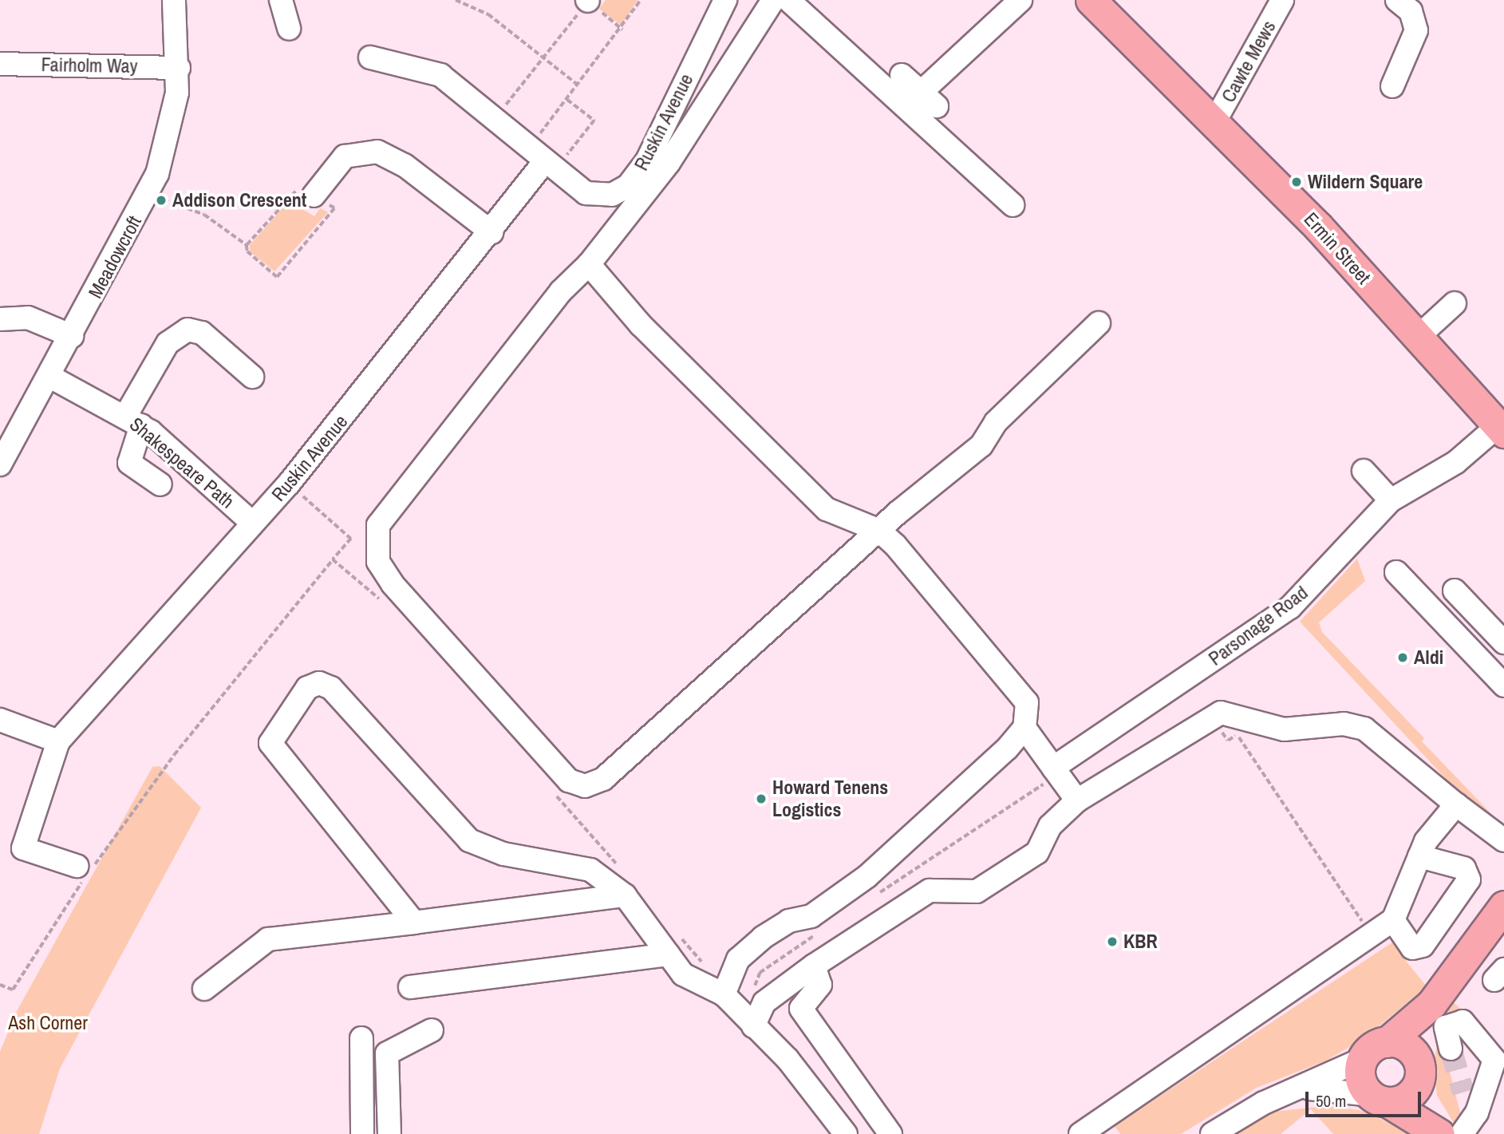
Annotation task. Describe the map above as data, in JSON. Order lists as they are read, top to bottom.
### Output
{
  "streets": {
    "main road": ["Ermin Street"],
    "street": [
      "Cawte Mews",
      "Fairholm Way",
      "Ruskin Avenue",
      "Meadowcroft",
      "Shakespeare Path",
      "Parsonage Road"
    ]
  },
  "crossings": [
    ["Cawte Mews", "Ermin Street"],
    ["Fairholm Way", "Meadowcroft"],
    ["Ruskin Avenue", "Shakespeare Path"],
    ["Ermin Street", "Parsonage Road"],
    ["Meadowcroft", "Shakespeare Path"]
  ],
  "parks": ["Ash Corner"],
  "places": [
    "Wildern Square",
    "Addison Crescent",
    "Aldi",
    "Howard Tenens Logistics",
    "KBR"
  ],
  "scale_bar": "50 m"
}
